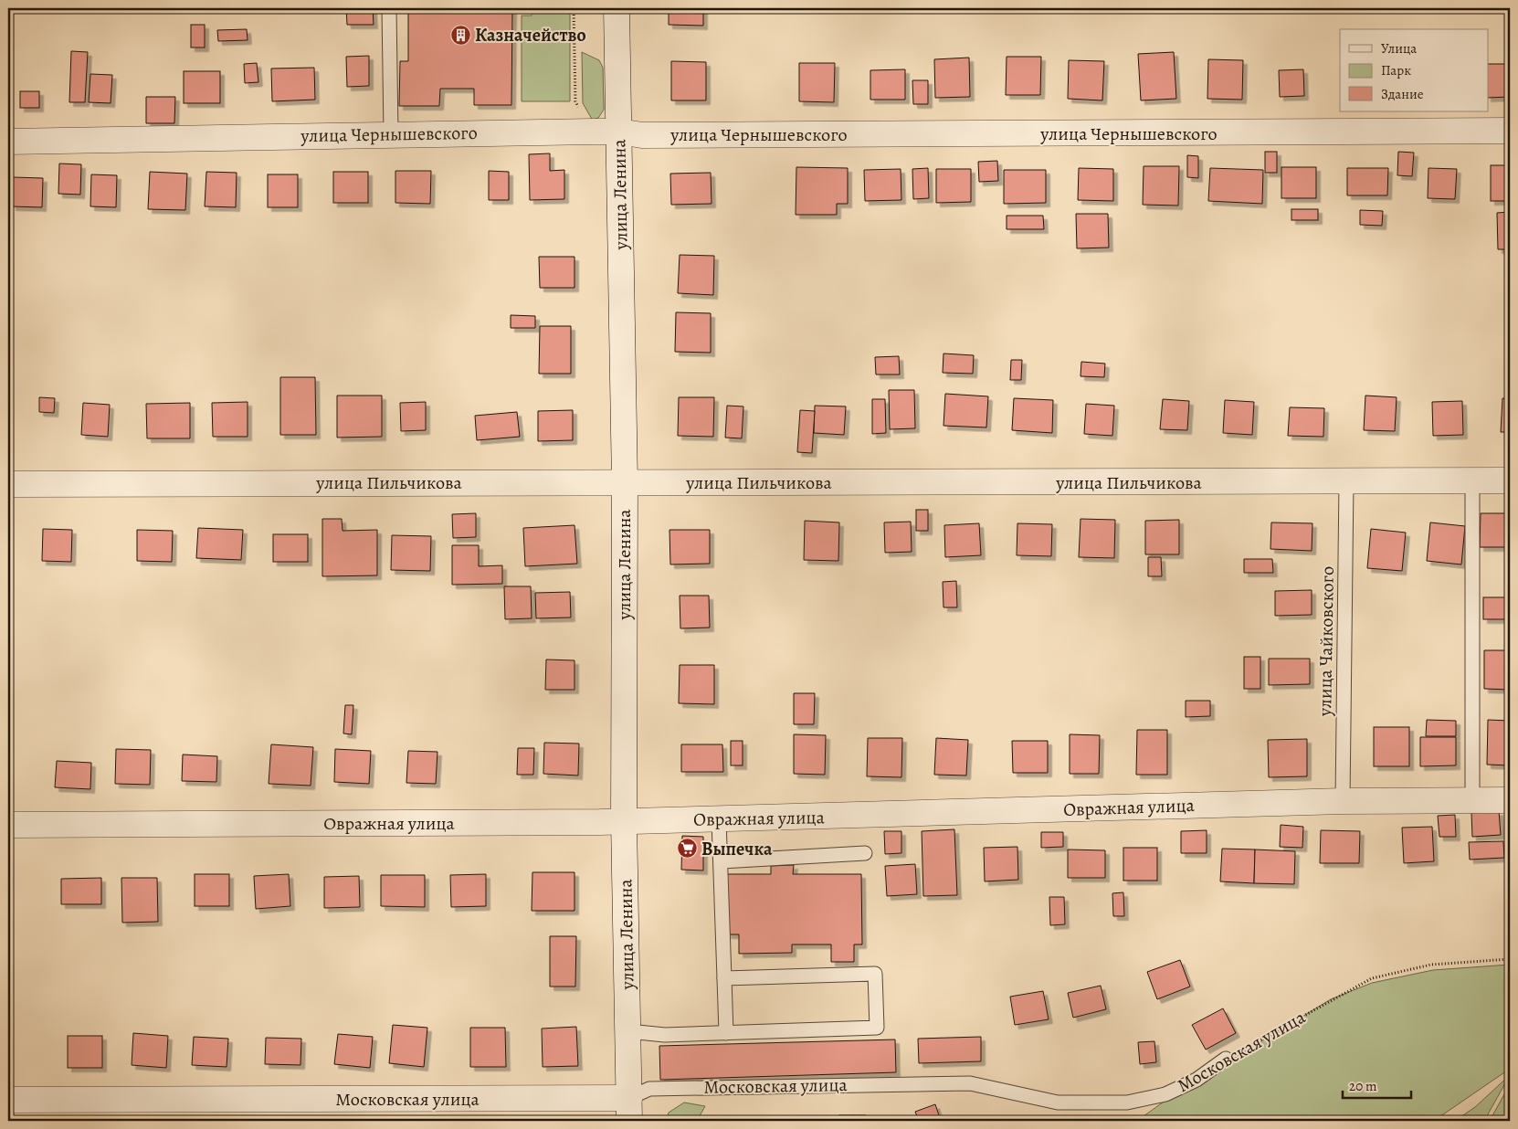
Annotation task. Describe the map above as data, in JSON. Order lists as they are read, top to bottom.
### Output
{
  "streets": {
    "street": [
      "улица Чернышевского",
      "улица Ленина",
      "улица Пильчикова",
      "Овражная улица",
      "Московская улица"
    ],
    "lane": ["улица Чайковского"]
  },
  "crossings": [
    ["улица Чернышевского", "улица Ленина"],
    ["улица Ленина", "улица Пильчикова"],
    ["улица Ленина", "Овражная улица"],
    ["улица Ленина", "Московская улица"],
    ["улица Пильчикова", "улица Чайковского"],
    ["улица Чайковского", "Овражная улица"]
  ],
  "places": {
    "building": ["Казначейство"],
    "supermarket": ["Выпечка"]
  },
  "legend": ["Улица", "Парк", "Здание"],
  "scale_bar": "20 m"
}
